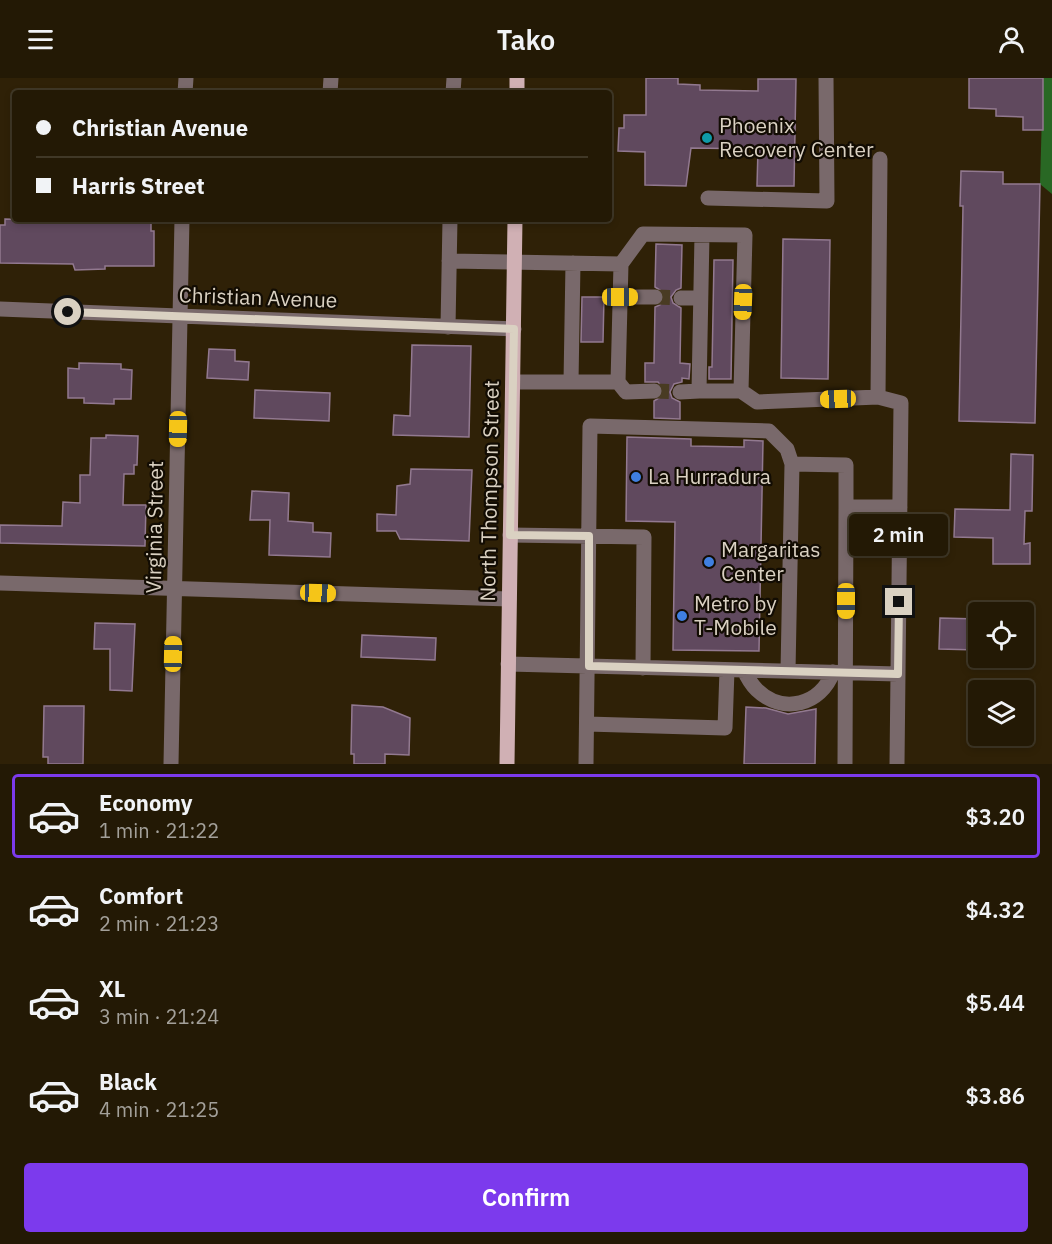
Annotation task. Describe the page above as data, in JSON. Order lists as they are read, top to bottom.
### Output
{
  "streets": {
    "main road": ["North Thompson Street"],
    "street": ["Christian Avenue", "Virginia Street"]
  },
  "crossings": [
    ["Christian Avenue", "North Thompson Street"],
    ["Christian Avenue", "Virginia Street"]
  ],
  "places": [
    "Phoenix Recovery Center",
    "La Hurradura",
    "Margaritas Center",
    "Metro by T-Mobile"
  ],
  "page": {
    "header": "Tako",
    "banner": ["Christian Avenue", "Harris Street"],
    "bubble": "2 min",
    "list": [
      {
        "name": "Economy",
        "note": "1 min · 21:22",
        "value": "$3.20"
      },
      {
        "name": "Comfort",
        "note": "2 min · 21:23",
        "value": "$4.32"
      },
      {
        "name": "XL",
        "note": "3 min · 21:24",
        "value": "$5.44"
      },
      {
        "name": "Black",
        "note": "4 min · 21:25",
        "value": "$3.86"
      }
    ],
    "buttons": "Confirm"
  }
}
